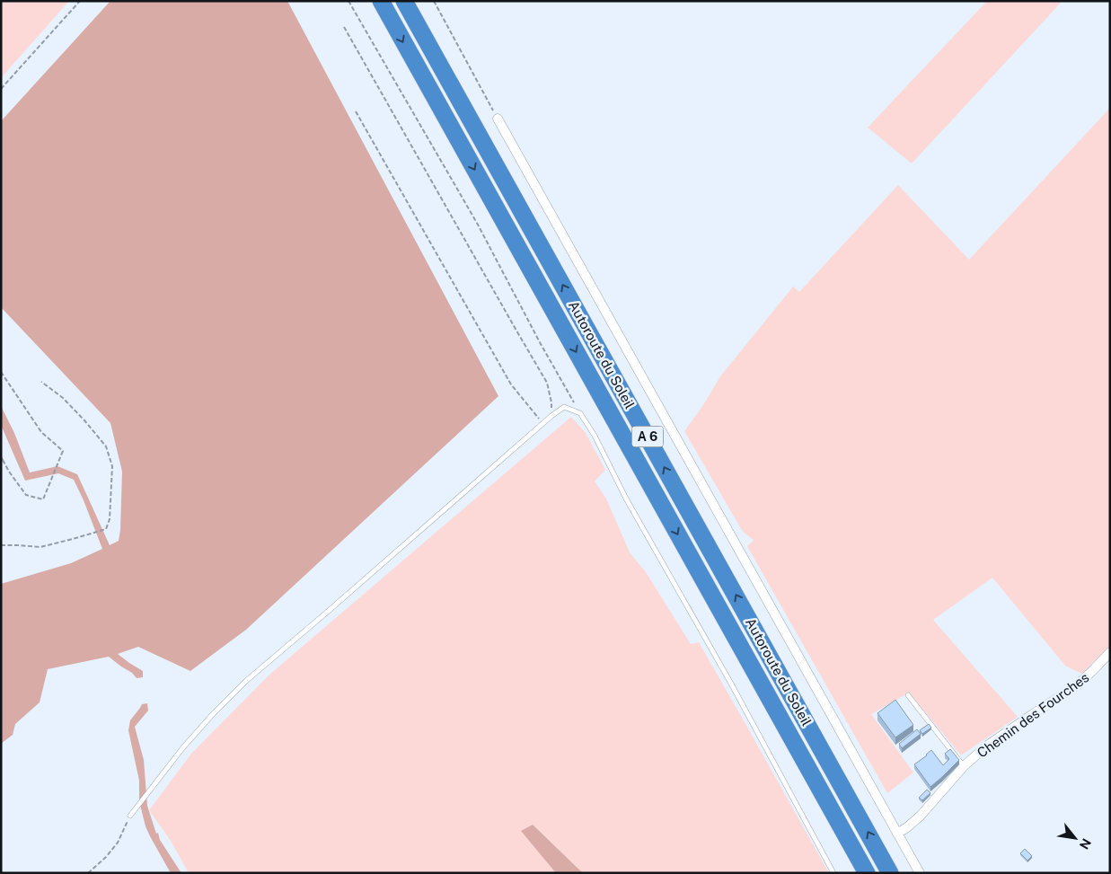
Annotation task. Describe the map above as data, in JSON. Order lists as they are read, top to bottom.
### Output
{
  "streets": {
    "highway": ["Autoroute du Soleil", "A 6"],
    "street": ["Chemin des Fourches"]
  },
  "north": "bottom right"
}
